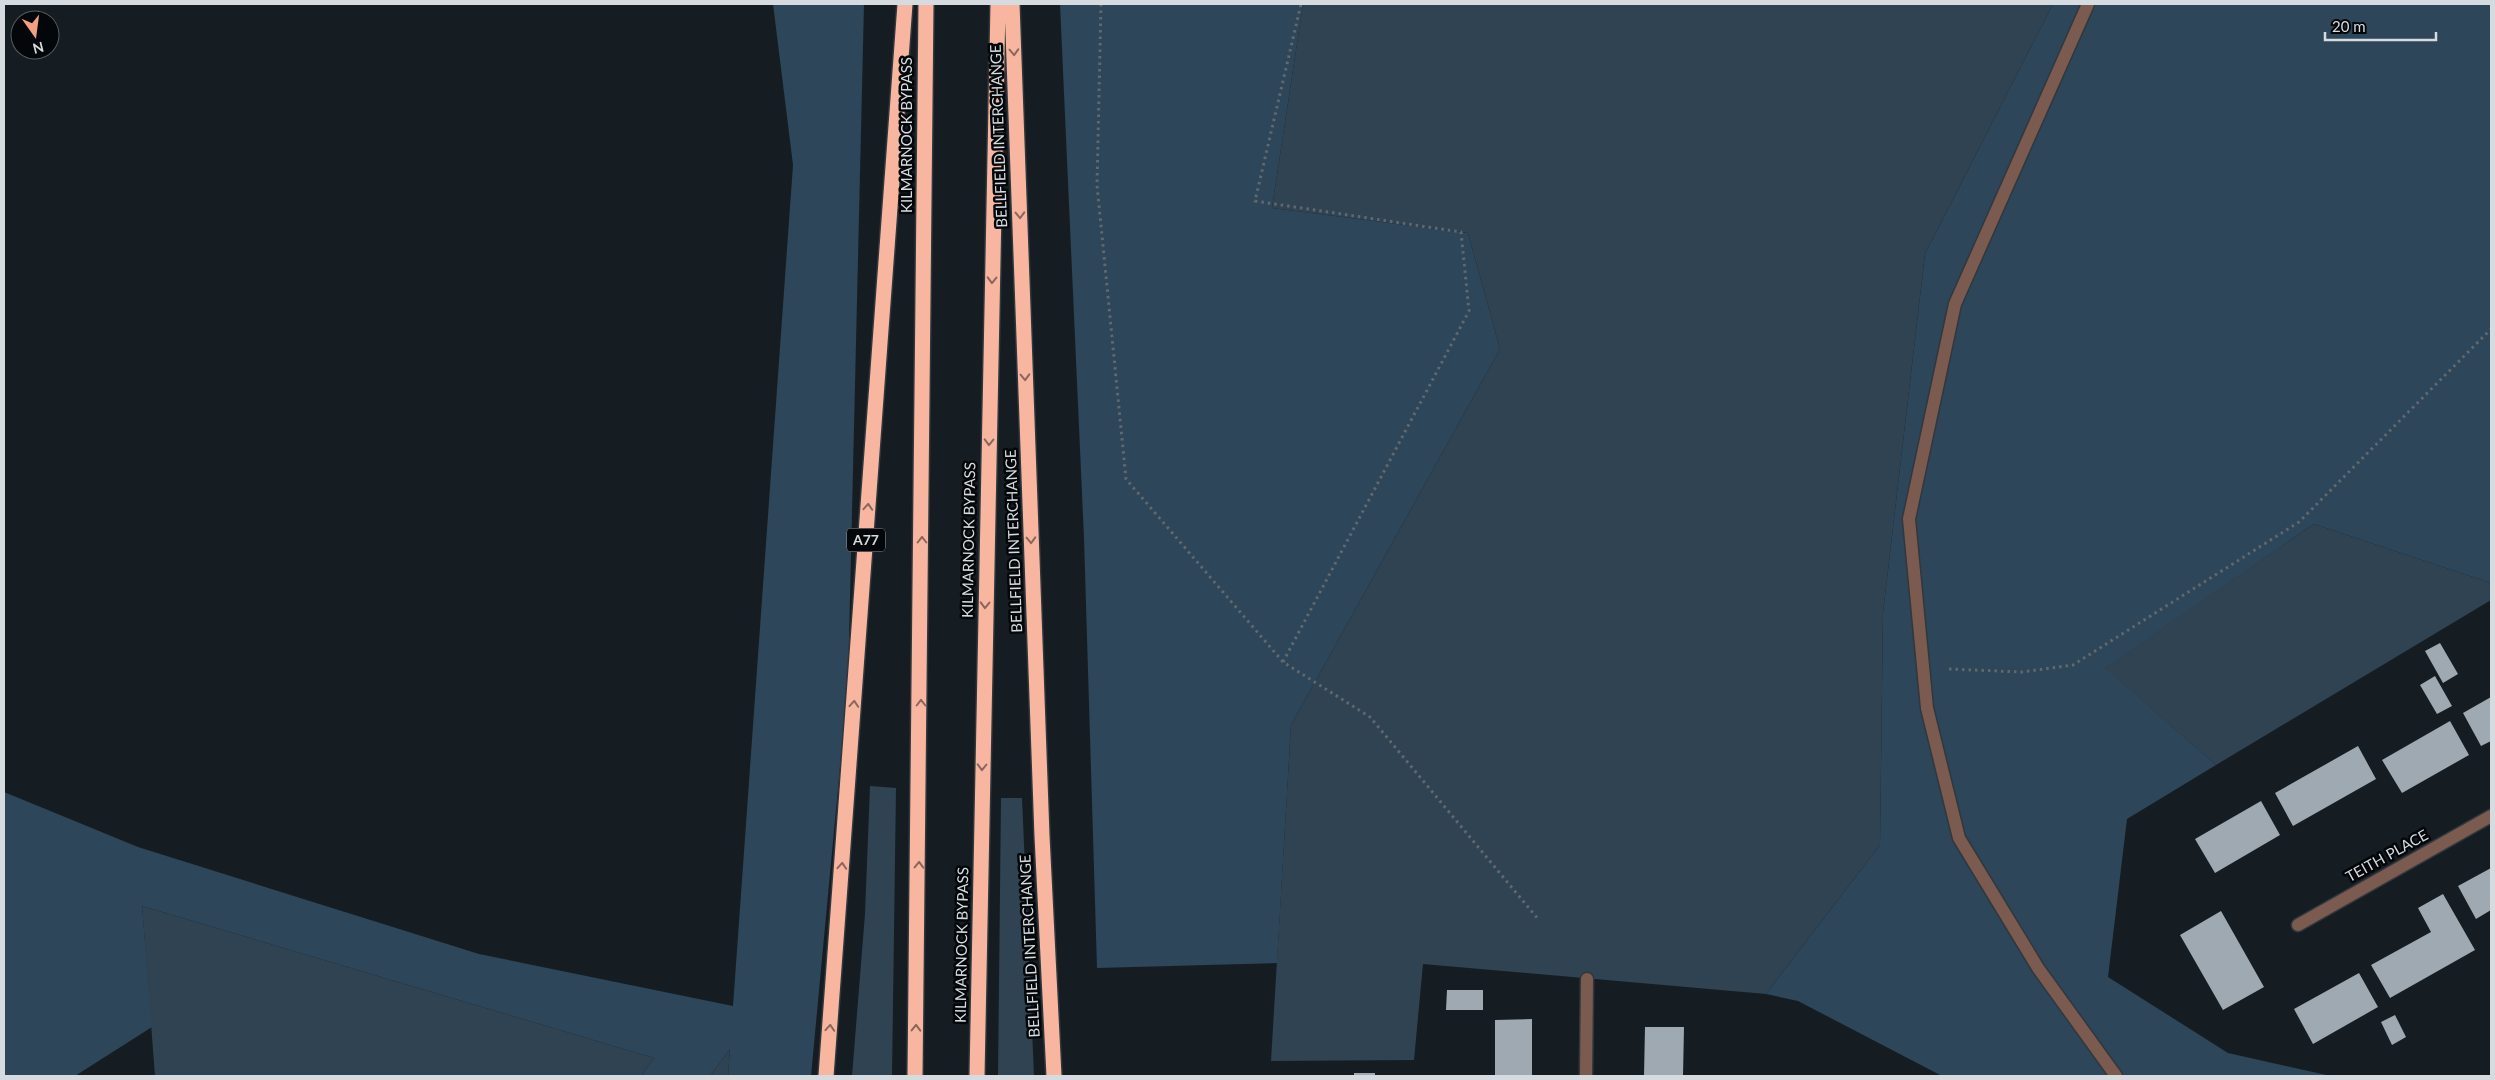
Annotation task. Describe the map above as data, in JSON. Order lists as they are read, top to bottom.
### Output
{
  "streets": {
    "highway": ["KILMARNOCK BYPASS", "BELLFIELD INTERCHANGE", "A77"],
    "street": ["TEITH PLACE"]
  },
  "one_way": ["BELLFIELD INTERCHANGE"],
  "scale_bar": "20 m",
  "north": "bottom"
}
